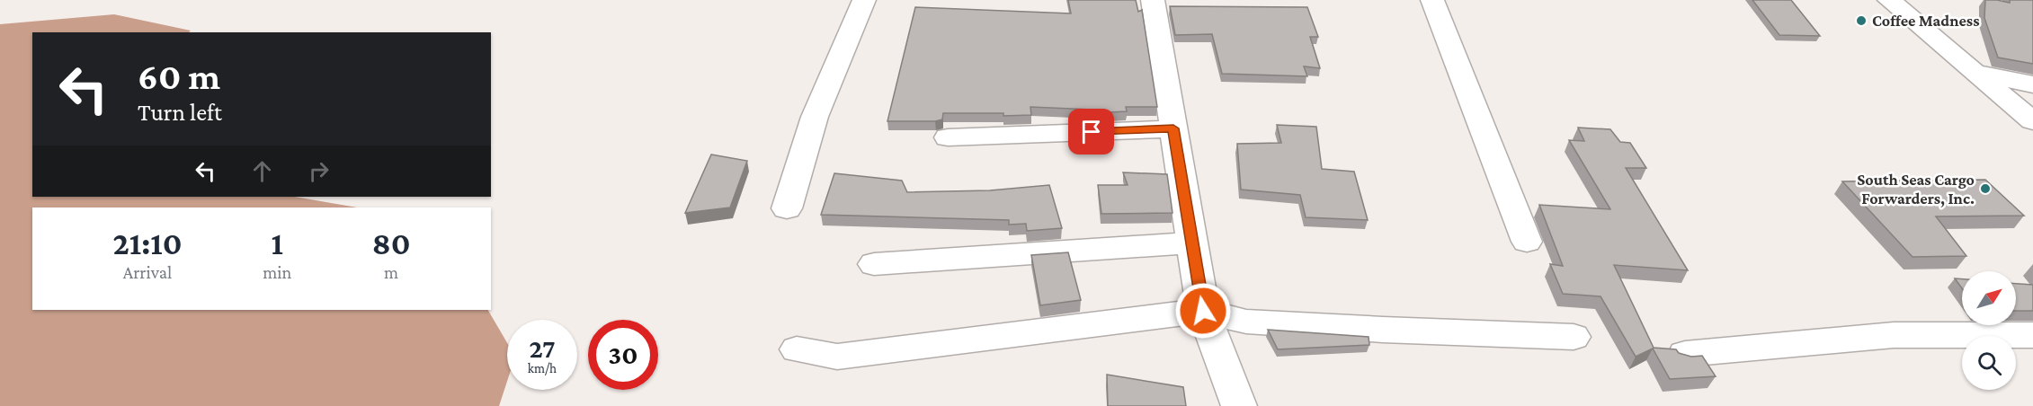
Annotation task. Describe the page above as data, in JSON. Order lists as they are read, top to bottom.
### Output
{
  "places": ["Coffee Madness", "South Seas Cargo Forwarders, Inc."],
  "north": "top right",
  "page": {
    "turn": ["60 m", "Turn left"],
    "eta": [
      "21:10",
      "Arrival",
      "1",
      "min",
      "80",
      "m"
    ],
    "speed": "27 km/h",
    "limit": "30"
  }
}
